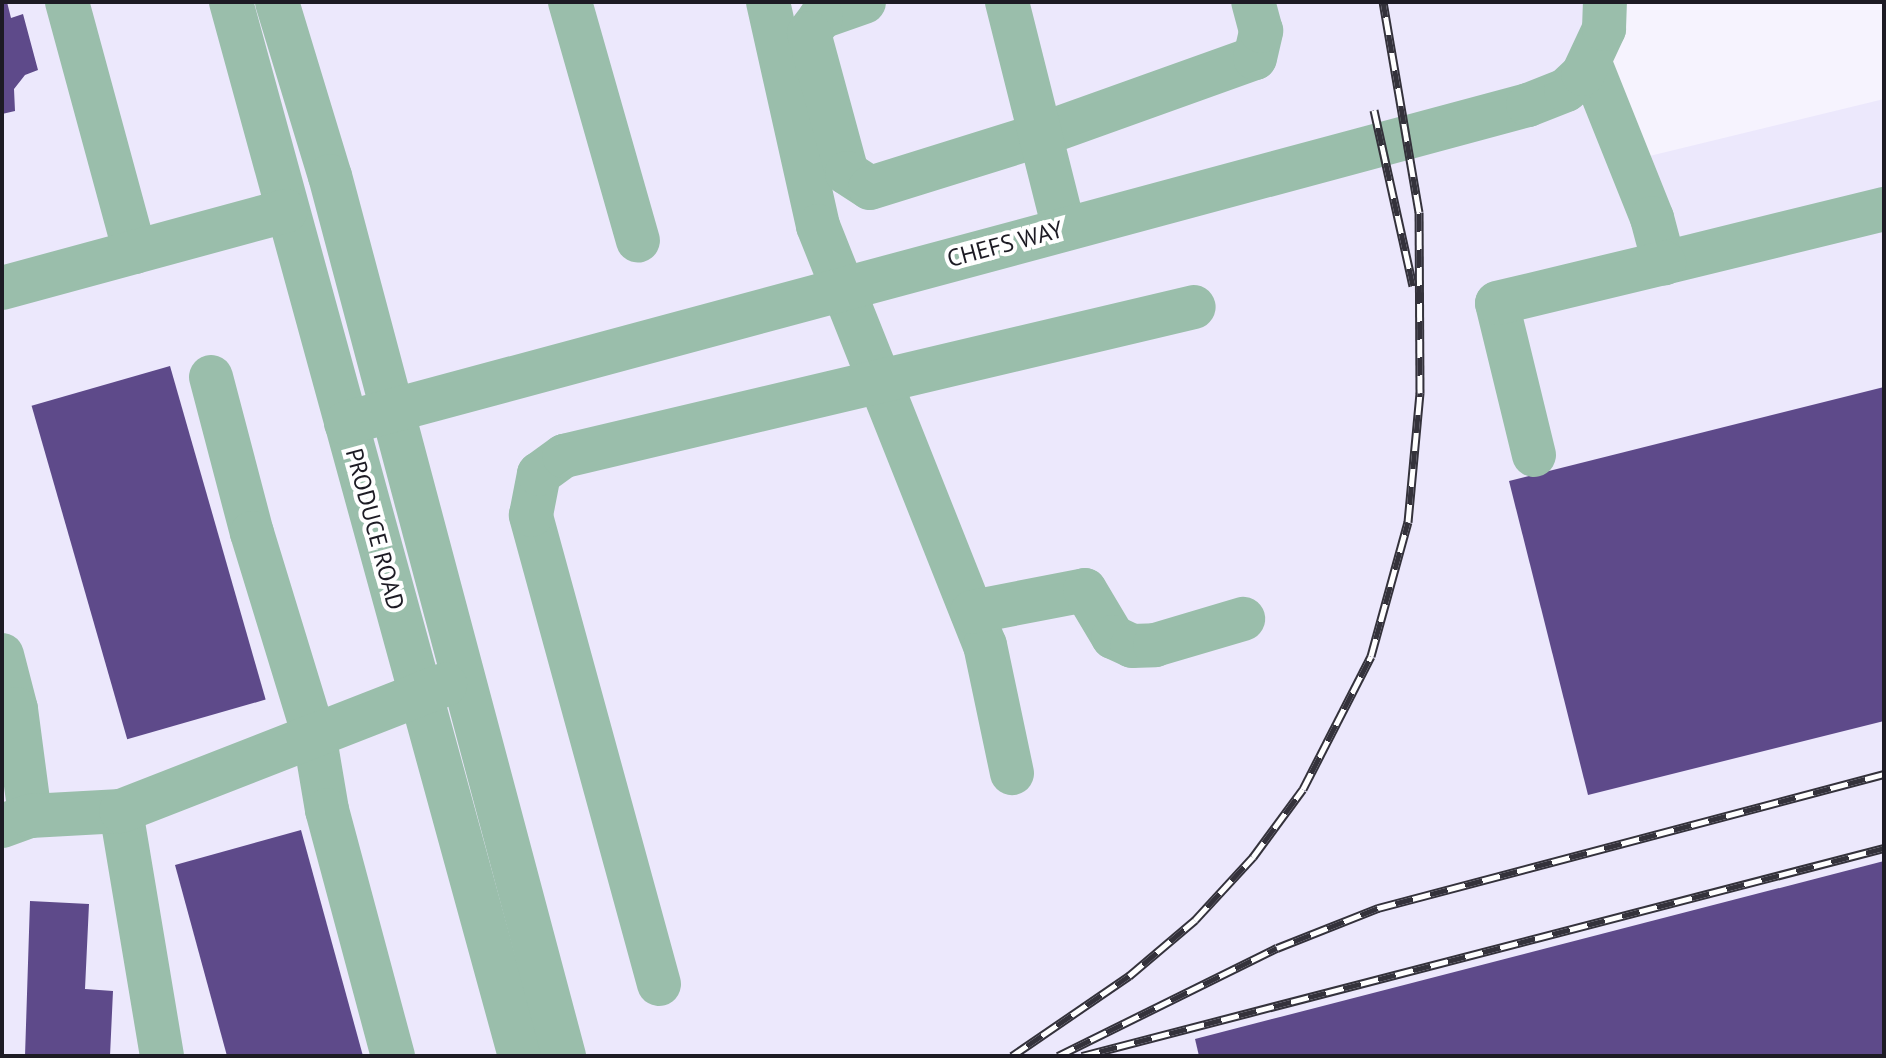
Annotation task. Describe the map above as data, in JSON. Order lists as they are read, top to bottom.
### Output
{
  "streets": {
    "street": ["CHEFS WAY", "PRODUCE ROAD"]
  },
  "crossings": [
    ["CHEFS WAY", "PRODUCE ROAD"]
  ]
}
